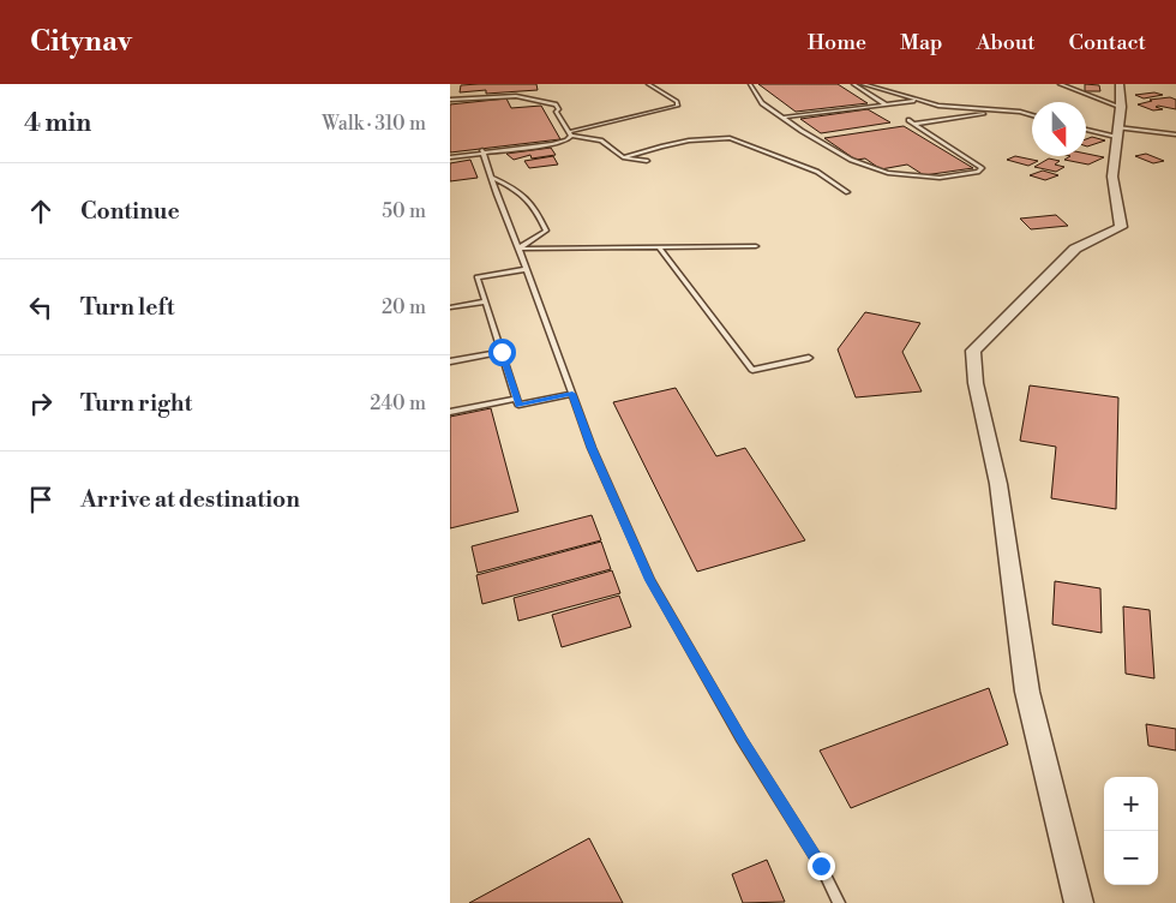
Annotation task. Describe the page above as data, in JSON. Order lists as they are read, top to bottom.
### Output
{
  "north": "bottom",
  "page": {
    "header": "Citynav",
    "nav": [
      "Home",
      "Map",
      "About",
      "Contact"
    ],
    "heading": ["4 min", "Walk · 310 m"],
    "list": [
      ["Continue", "50 m"],
      ["Turn left", "20 m"],
      ["Turn right", "240 m"],
      "Arrive at destination"
    ],
    "map_buttons": ["+", "−"]
  }
}
